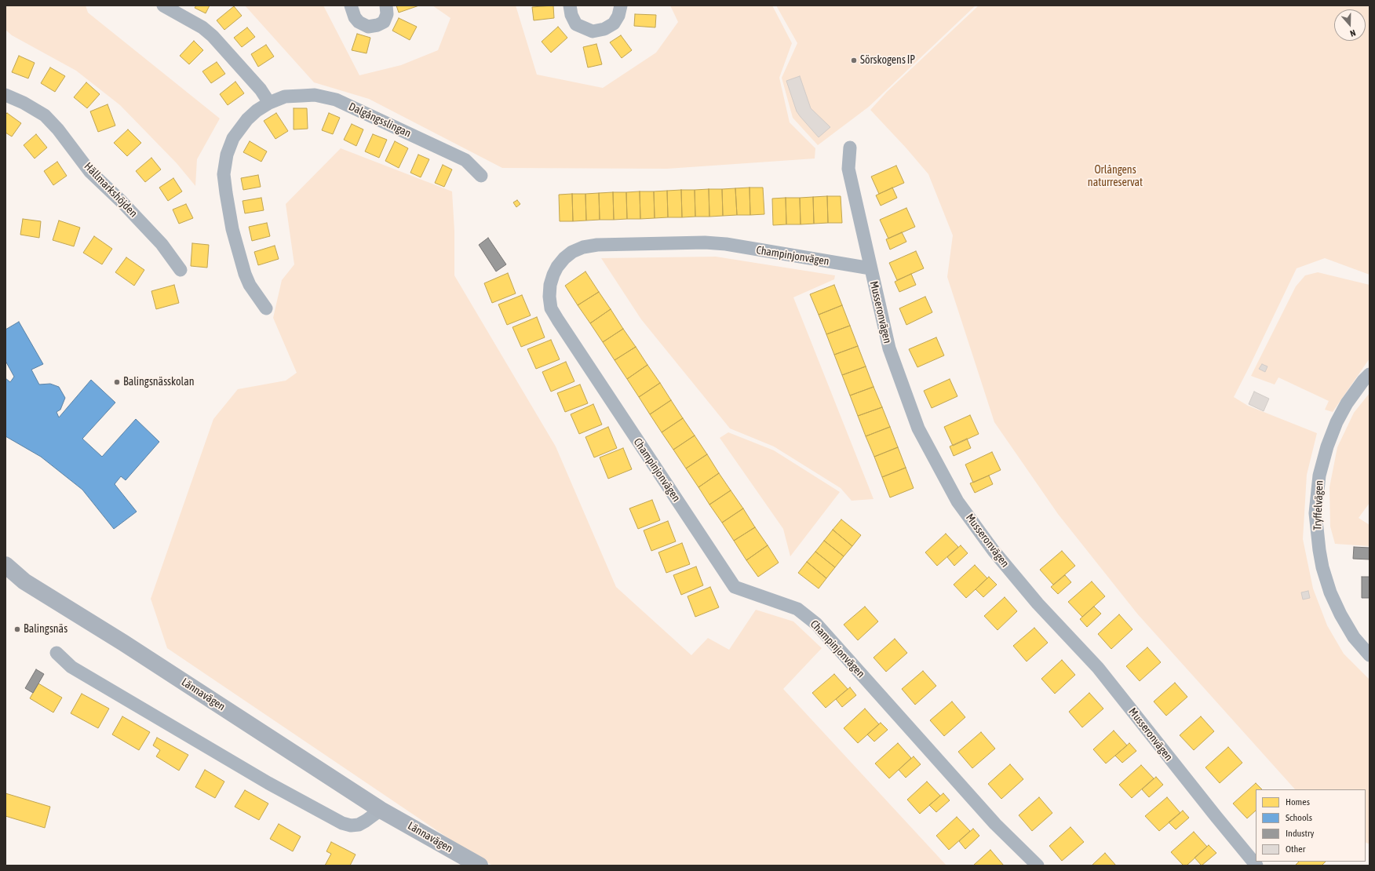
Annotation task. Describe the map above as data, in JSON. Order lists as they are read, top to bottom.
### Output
{
  "streets": {
    "main road": ["Lännavägen"],
    "street": [
      "Dalgångsslingan",
      "Hällmarkshöjden",
      "Champinjonvägen",
      "Musseronvägen",
      "Tryffelvägen"
    ]
  },
  "crossings": [
    ["Champinjonvägen", "Musseronvägen"]
  ],
  "parks": ["Orlångens naturreservat"],
  "places": ["Sörskogens IP", "Balingsnässkolan", "Balingsnäs"],
  "legend": [
    "Homes",
    "Schools",
    "Industry",
    "Other"
  ],
  "north": "bottom"
}
